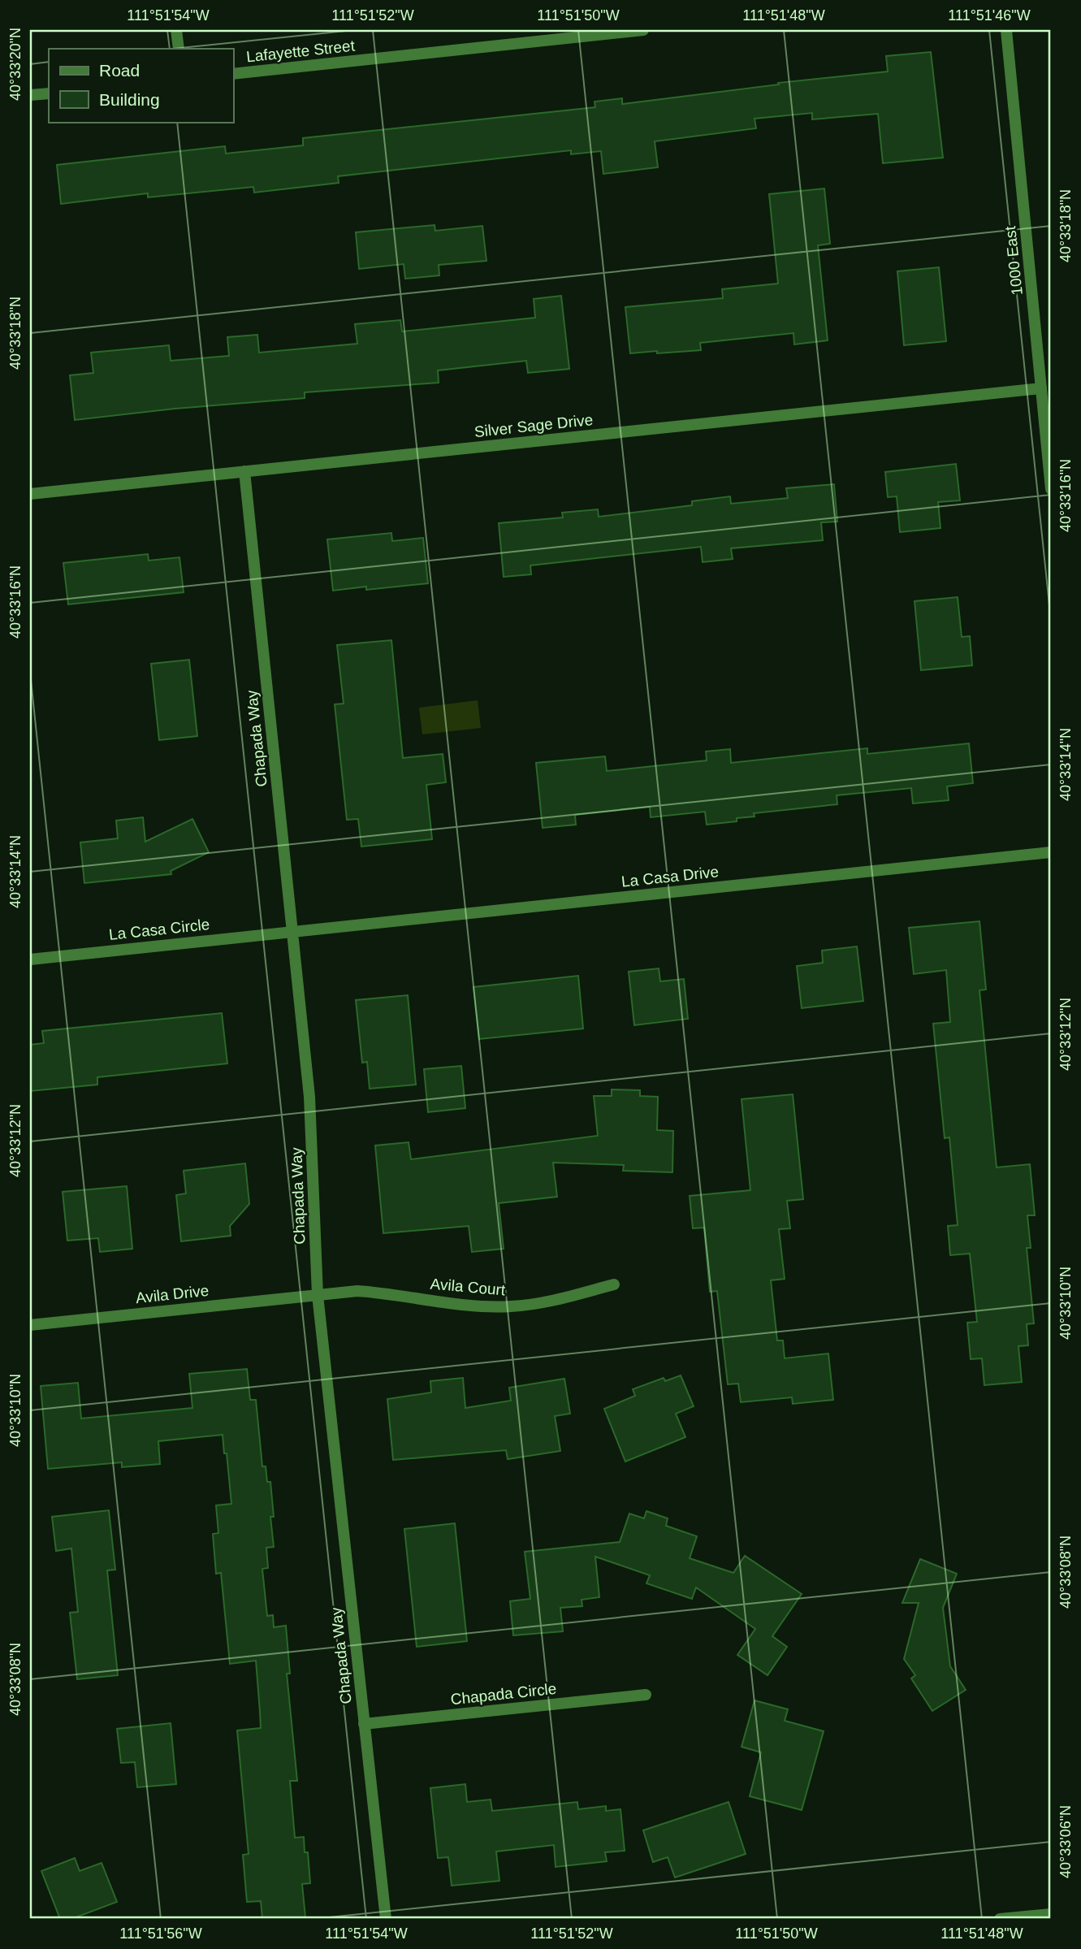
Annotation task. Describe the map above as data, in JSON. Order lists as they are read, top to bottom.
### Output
{
  "streets": {
    "street": [
      "Lafayette Street",
      "1000 East",
      "Silver Sage Drive",
      "Chapada Way",
      "La Casa Drive",
      "La Casa Circle",
      "Avila Court",
      "Avila Drive",
      "Chapada Circle"
    ]
  },
  "crossings": [
    ["1000 East", "Silver Sage Drive"],
    ["Silver Sage Drive", "Chapada Way"],
    ["Chapada Way", "La Casa Drive"],
    ["Chapada Way", "La Casa Circle"],
    ["Chapada Way", "Avila Court"],
    ["Chapada Way", "Avila Drive"],
    ["Chapada Way", "Chapada Circle"],
    ["La Casa Drive", "La Casa Circle"],
    ["Avila Court", "Avila Drive"]
  ],
  "legend": ["Road", "Building"],
  "coordinates": [
    "111°51'54\"W",
    "111°51'52\"W",
    "111°51'50\"W",
    "111°51'48\"W",
    "111°51'46\"W",
    "40°33'20\"N",
    "40°33'18\"N",
    "40°33'16\"N",
    "40°33'14\"N",
    "40°33'12\"N",
    "40°33'10\"N",
    "40°33'08\"N",
    "40°33'06\"N",
    "111°51'56\"W"
  ]
}
